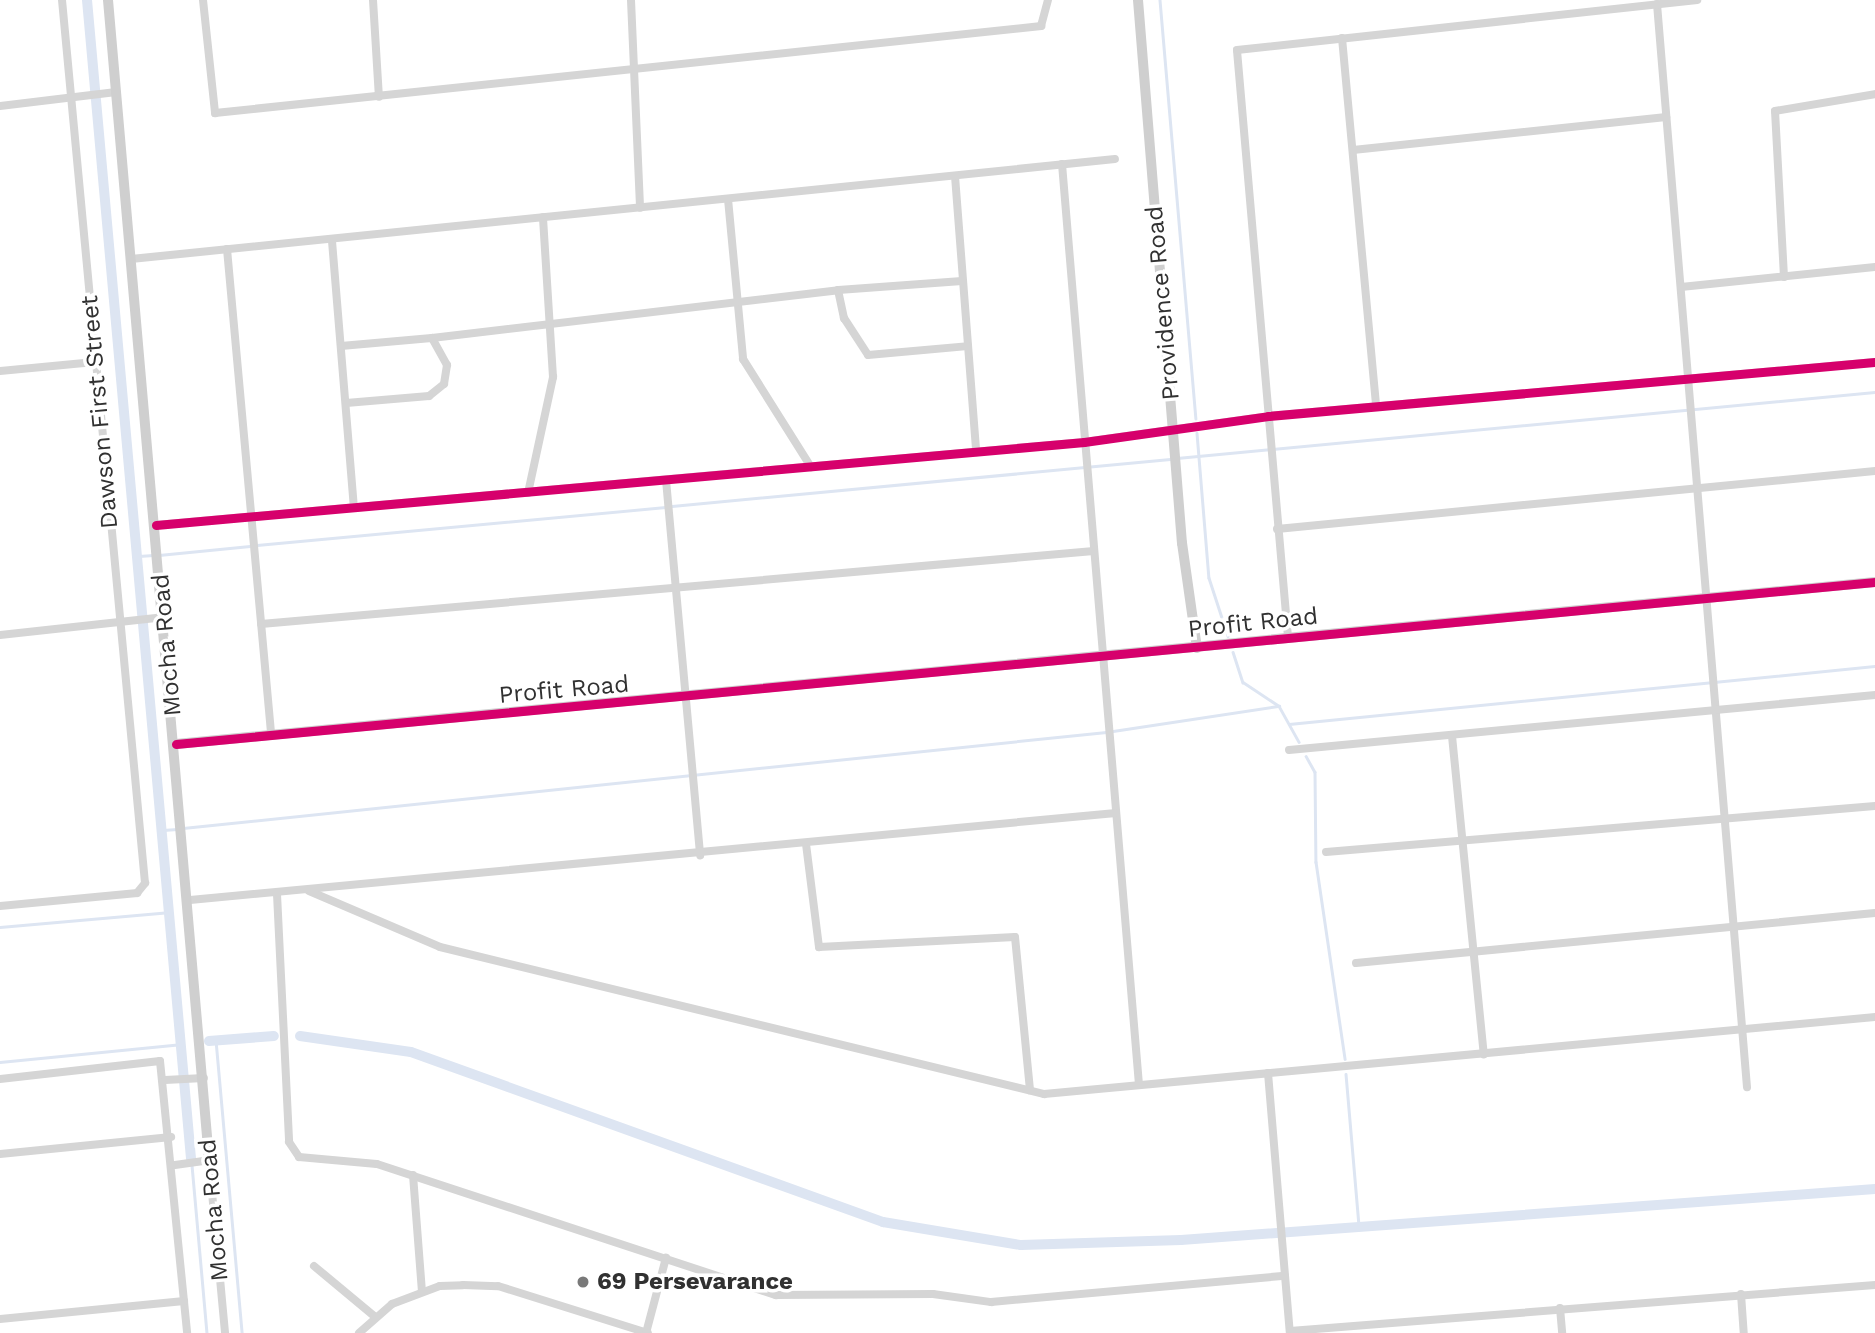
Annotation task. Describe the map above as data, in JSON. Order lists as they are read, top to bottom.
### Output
{
  "streets": {
    "street": [
      "Providence Road",
      "Dawson First Street",
      "Profit Road",
      "Mocha Road"
    ]
  },
  "crossings": [
    ["Providence Road", "Profit Road"],
    ["Profit Road", "Mocha Road"]
  ],
  "places": ["69 Persevarance"]
}
